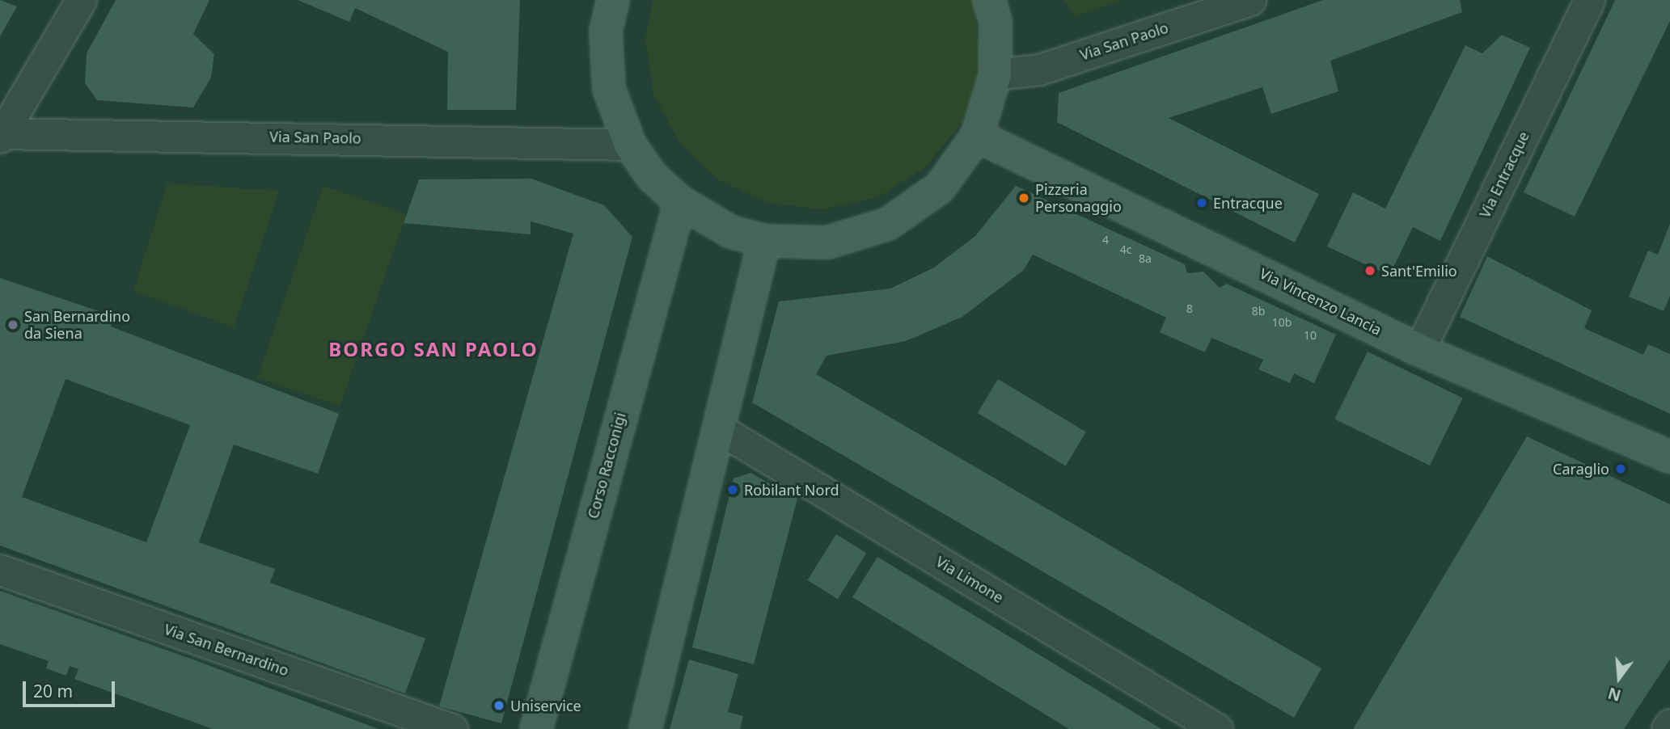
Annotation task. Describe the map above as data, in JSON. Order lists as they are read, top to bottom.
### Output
{
  "streets": {
    "street": [
      "Via San Paolo",
      "Via Entracque",
      "Via Vincenzo Lancia",
      "Corso Racconigi",
      "Via Limone",
      "Via San Bernardino"
    ]
  },
  "crossings": [
    ["Via Entracque", "Via Vincenzo Lancia"]
  ],
  "districts": ["BORGO SAN PAOLO"],
  "places": [
    "Pizzeria Personaggio",
    "Entracque",
    "Sant'Emilio",
    "San Bernardino da Siena",
    "Caraglio",
    "Robilant Nord",
    "Uniservice"
  ],
  "house_numbers": [
    "4",
    "4c",
    "8a",
    "8",
    "8b",
    "10b",
    "10"
  ],
  "scale_bar": "20 m",
  "north": "bottom"
}
